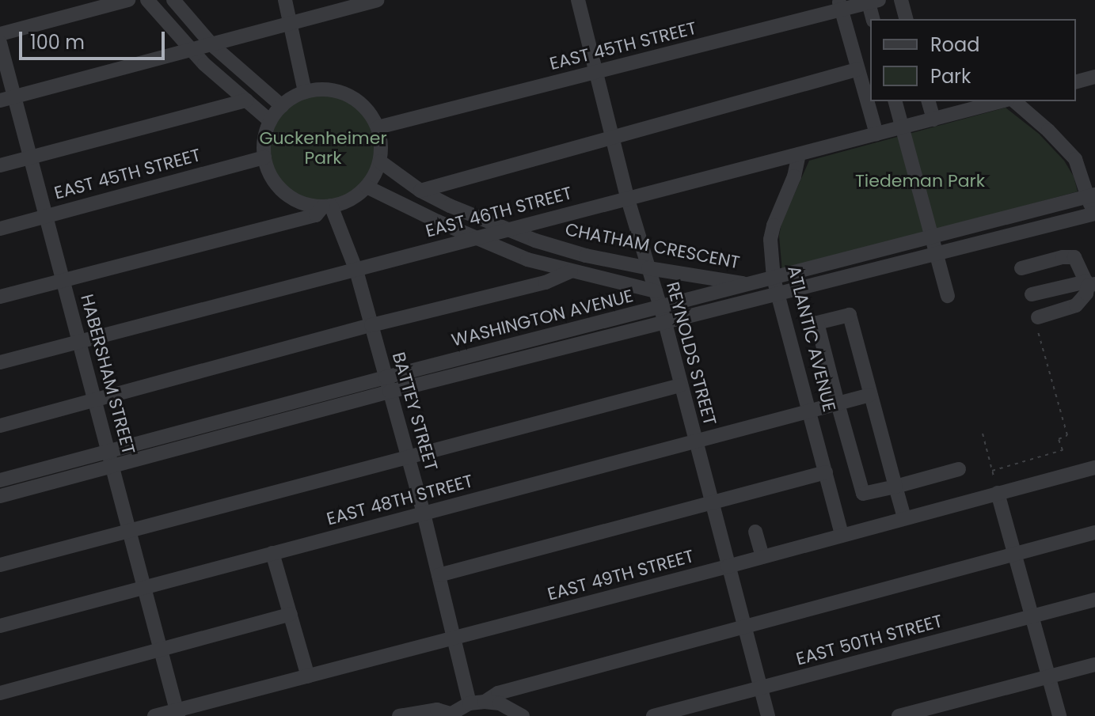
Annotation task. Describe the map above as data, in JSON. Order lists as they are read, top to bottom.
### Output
{
  "streets": {
    "street": [
      "EAST 45TH STREET",
      "EAST 46TH STREET",
      "CHATHAM CRESCENT",
      "WASHINGTON AVENUE",
      "ATLANTIC AVENUE",
      "REYNOLDS STREET",
      "HABERSHAM STREET",
      "BATTEY STREET",
      "EAST 48TH STREET",
      "EAST 49TH STREET",
      "EAST 50TH STREET"
    ]
  },
  "crossings": [
    ["EAST 45TH STREET", "CHATHAM CRESCENT"],
    ["EAST 45TH STREET", "REYNOLDS STREET"],
    ["EAST 45TH STREET", "HABERSHAM STREET"],
    ["EAST 45TH STREET", "BATTEY STREET"],
    ["EAST 46TH STREET", "CHATHAM CRESCENT"],
    ["EAST 46TH STREET", "ATLANTIC AVENUE"],
    ["EAST 46TH STREET", "REYNOLDS STREET"],
    ["EAST 46TH STREET", "HABERSHAM STREET"],
    ["EAST 46TH STREET", "BATTEY STREET"],
    ["CHATHAM CRESCENT", "WASHINGTON AVENUE"],
    ["CHATHAM CRESCENT", "REYNOLDS STREET"],
    ["CHATHAM CRESCENT", "BATTEY STREET"],
    ["WASHINGTON AVENUE", "ATLANTIC AVENUE"],
    ["WASHINGTON AVENUE", "REYNOLDS STREET"],
    ["WASHINGTON AVENUE", "HABERSHAM STREET"],
    ["WASHINGTON AVENUE", "BATTEY STREET"],
    ["ATLANTIC AVENUE", "EAST 48TH STREET"],
    ["ATLANTIC AVENUE", "EAST 49TH STREET"],
    ["REYNOLDS STREET", "EAST 48TH STREET"],
    ["REYNOLDS STREET", "EAST 49TH STREET"],
    ["REYNOLDS STREET", "EAST 50TH STREET"],
    ["HABERSHAM STREET", "EAST 48TH STREET"],
    ["HABERSHAM STREET", "EAST 49TH STREET"],
    ["BATTEY STREET", "EAST 48TH STREET"],
    ["BATTEY STREET", "EAST 49TH STREET"]
  ],
  "parks": ["Guckenheimer Park", "Tiedeman Park"],
  "legend": ["Road", "Park"],
  "scale_bar": "100 m"
}
